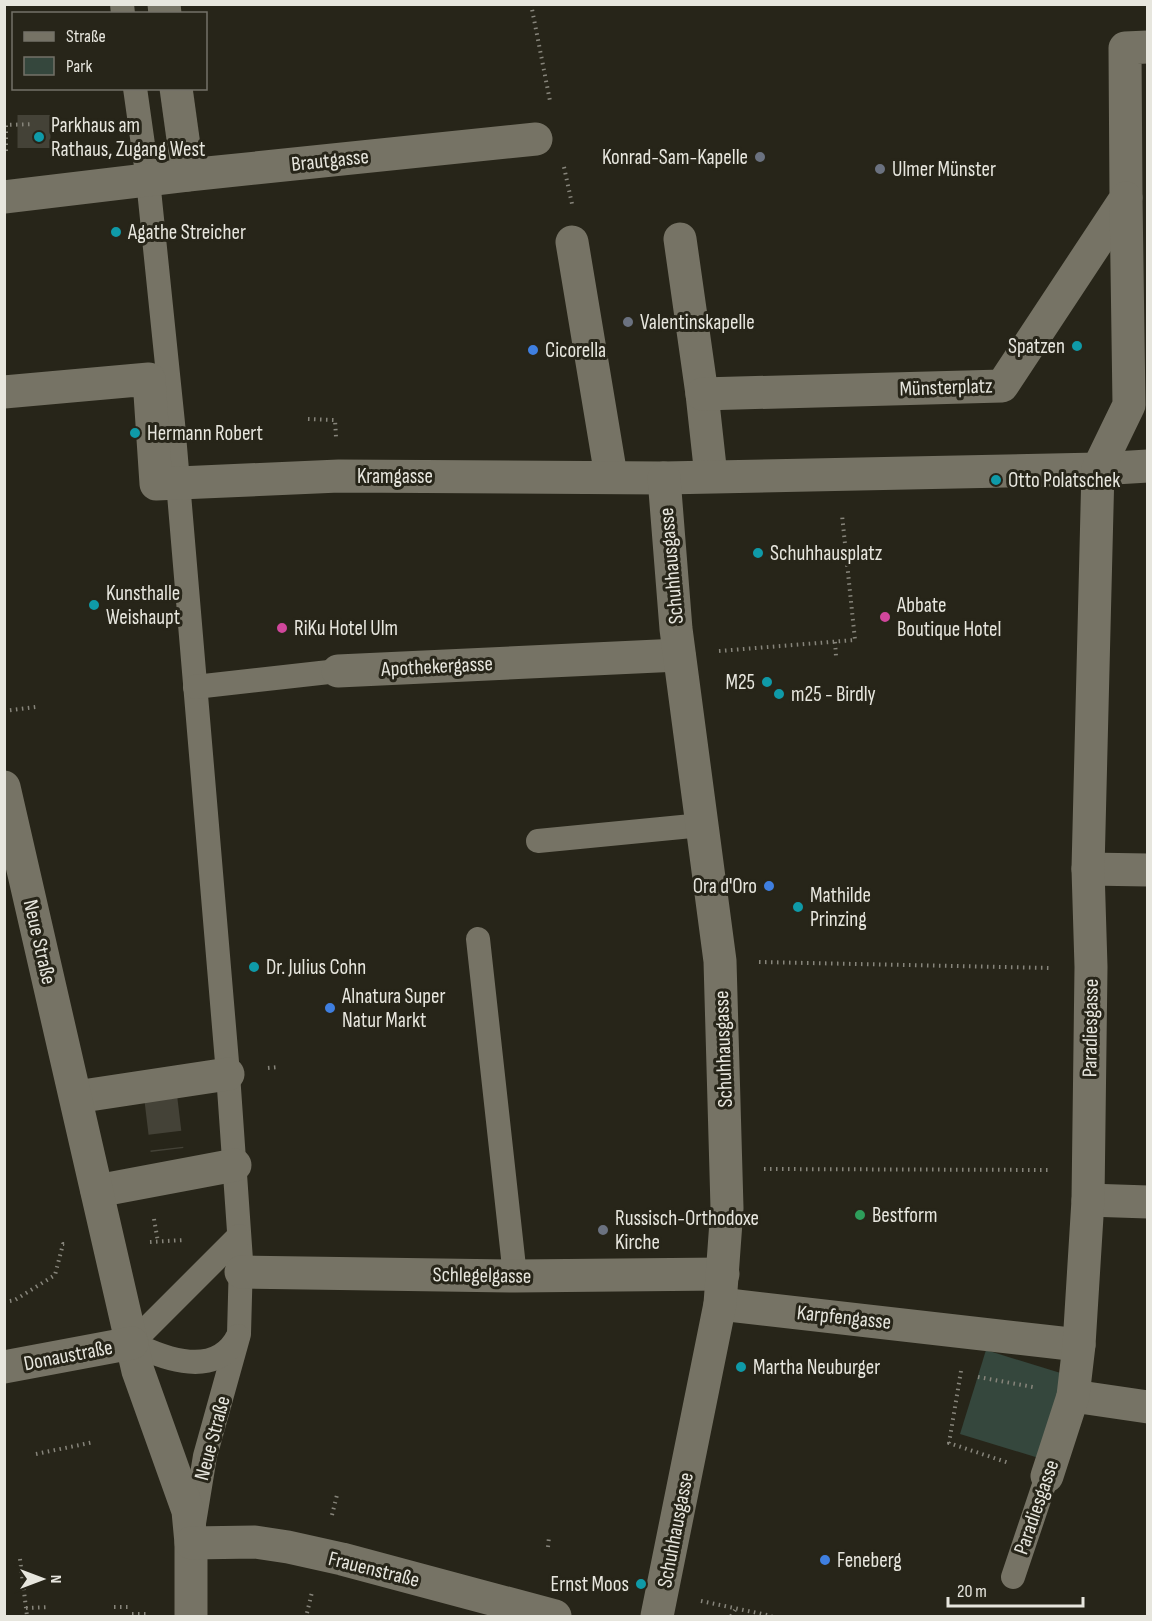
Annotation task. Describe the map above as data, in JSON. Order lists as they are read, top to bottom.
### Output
{
  "streets": {
    "street": [
      "Brautgasse",
      "Münsterplatz",
      "Kramgasse",
      "Schuhhausgasse",
      "Apothekergasse",
      "Neue Straße",
      "Paradiesgasse",
      "Schlegelgasse",
      "Karpfengasse",
      "Donaustraße",
      "Frauenstraße"
    ]
  },
  "crossings": [
    ["Brautgasse", "Neue Straße"],
    ["Kramgasse", "Neue Straße"],
    ["Schuhhausgasse", "Apothekergasse"],
    ["Schuhhausgasse", "Schlegelgasse"],
    ["Schuhhausgasse", "Karpfengasse"],
    ["Apothekergasse", "Neue Straße"],
    ["Neue Straße", "Schlegelgasse"],
    ["Neue Straße", "Donaustraße"],
    ["Neue Straße", "Frauenstraße"],
    ["Paradiesgasse", "Karpfengasse"],
    ["Schlegelgasse", "Karpfengasse"]
  ],
  "places": [
    "Parkhaus am Rathaus, Zugang West",
    "Konrad-Sam-Kapelle",
    "Ulmer Münster",
    "Agathe Streicher",
    "Valentinskapelle",
    "Spatzen",
    "Cicorella",
    "Hermann Robert",
    "Otto Polatschek",
    "Schuhhausplatz",
    "Kunsthalle Weishaupt",
    "Abbate Boutique Hotel",
    "RiKu Hotel Ulm",
    "M25",
    "m25 - Birdly",
    "Ora d'Oro",
    "Mathilde Prinzing",
    "Dr. Julius Cohn",
    "Alnatura Super Natur Markt",
    "Bestform",
    "Russisch-Orthodoxe Kirche",
    "Martha Neuburger",
    "Feneberg",
    "Ernst Moos"
  ],
  "legend": ["Straße", "Park"],
  "scale_bar": "20 m",
  "north": "right"
}
